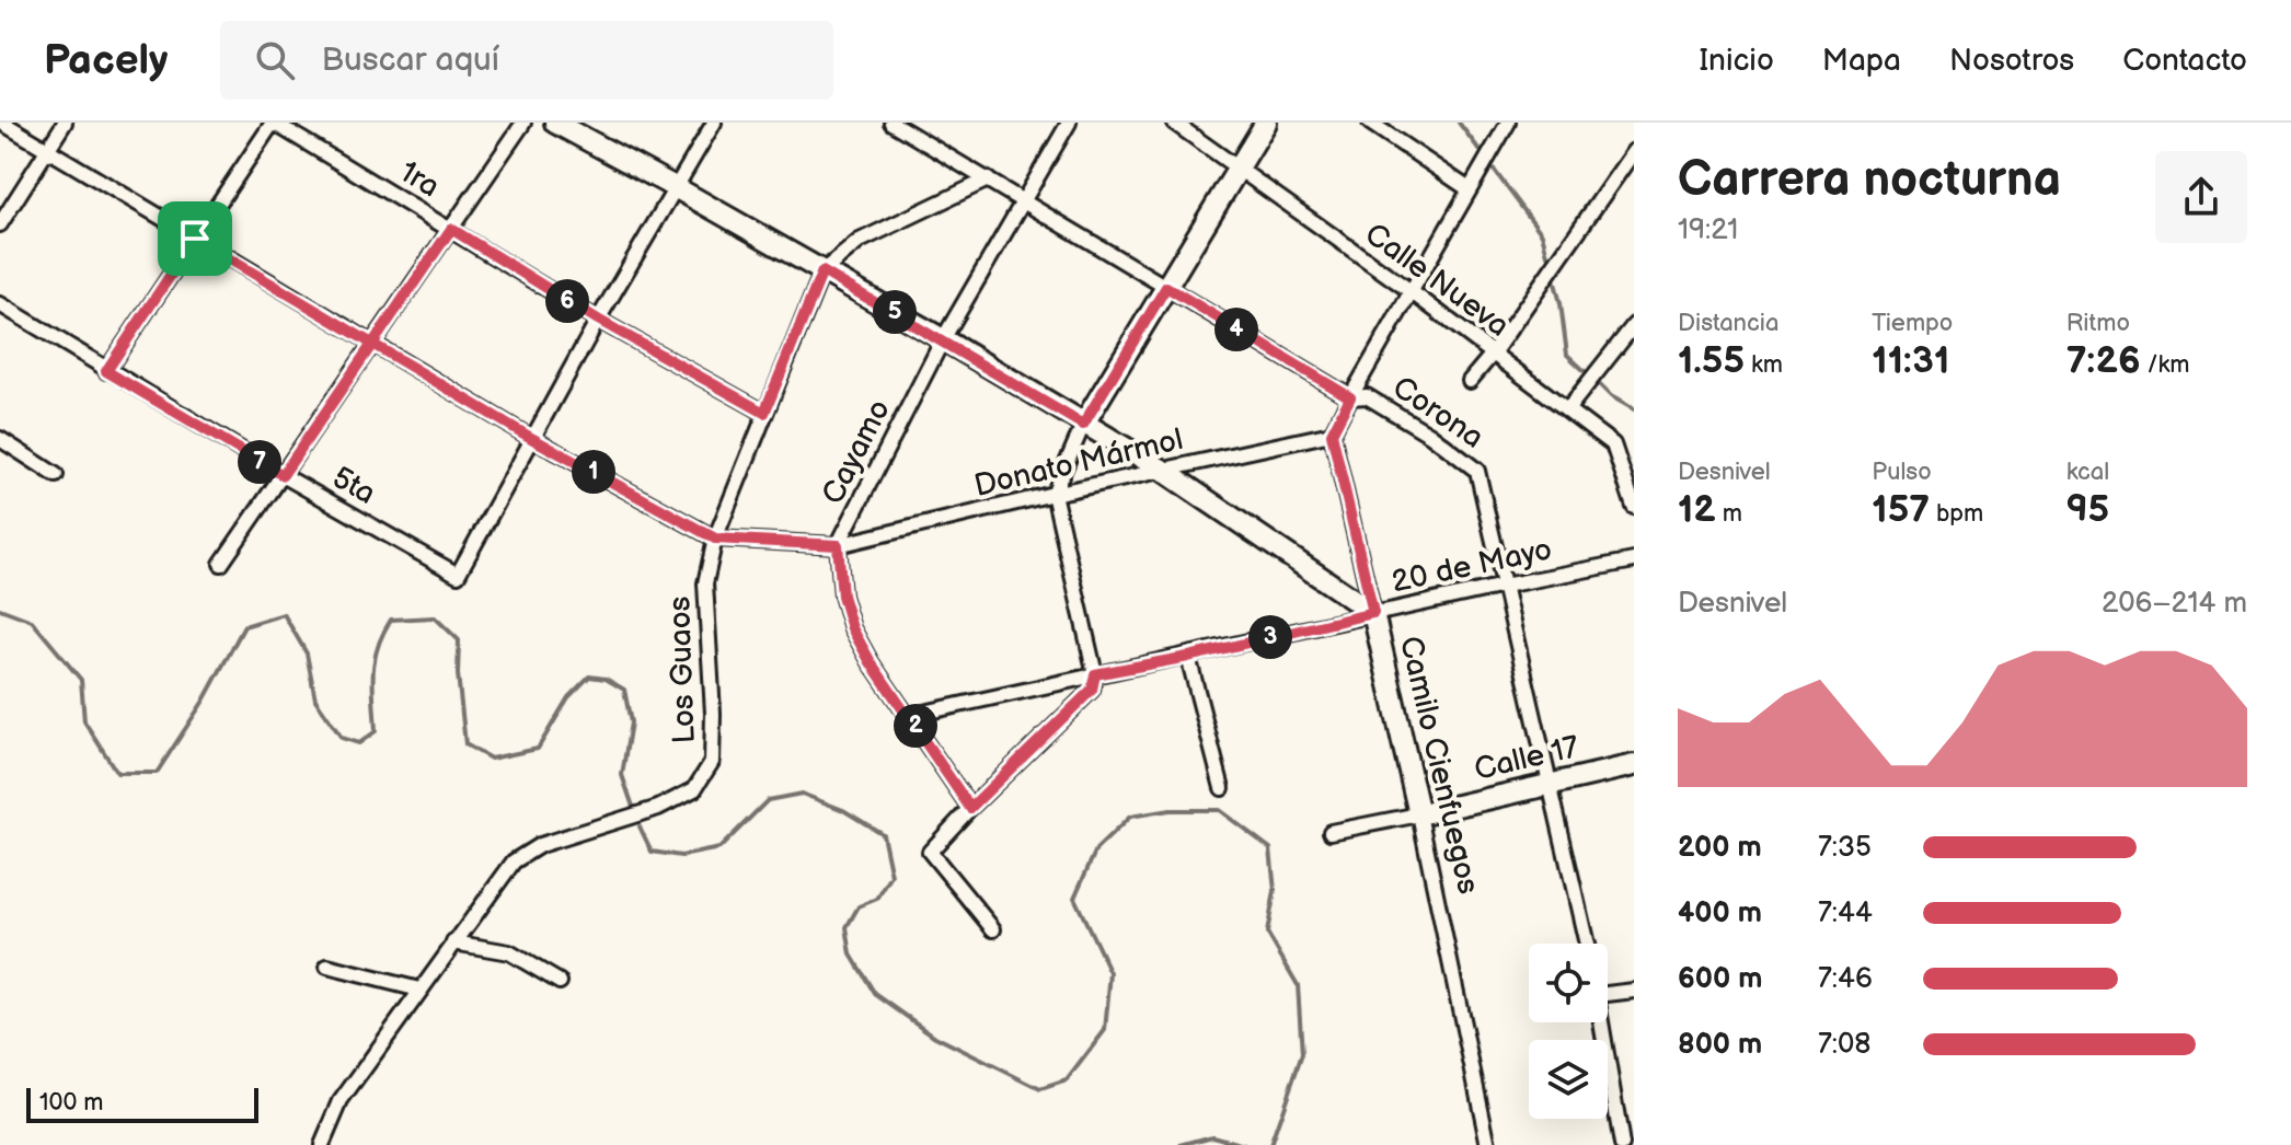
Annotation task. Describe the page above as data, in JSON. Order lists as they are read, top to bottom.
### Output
{
  "streets": {
    "street": [
      "1ra",
      "Calle Nueva",
      "Corona",
      "Cayamo",
      "Donato Mármol",
      "5ta",
      "20 de Mayo",
      "Los Guaos",
      "Calle 17",
      "Camilo Cienfuegos"
    ]
  },
  "crossings": [
    ["1ra", "Los Guaos"],
    ["Corona", "Cayamo"],
    ["Corona", "20 de Mayo"],
    ["Corona", "Los Guaos"],
    ["Corona", "Calle 17"],
    ["Cayamo", "Donato Mármol"],
    ["Cayamo", "20 de Mayo"],
    ["Cayamo", "Camilo Cienfuegos"],
    ["Donato Mármol", "Los Guaos"],
    ["Donato Mármol", "Camilo Cienfuegos"],
    ["20 de Mayo", "Camilo Cienfuegos"],
    ["Los Guaos", "Camilo Cienfuegos"],
    ["Calle 17", "Camilo Cienfuegos"]
  ],
  "scale_bar": "100 m",
  "page": {
    "header": "Pacely",
    "search": "Buscar aquí",
    "nav": [
      "Inicio",
      "Mapa",
      "Nosotros",
      "Contacto"
    ],
    "heading": ["Carrera nocturna", "19:21"],
    "stats": [
      ["Distancia", "1.55 km"],
      ["Tiempo", "11:31"],
      ["Ritmo", "7:26 /km"],
      ["Desnivel", "12 m"],
      ["Pulso", "157 bpm"],
      ["kcal", "95"]
    ],
    "pins": [
      "6",
      "5",
      "4",
      "7",
      "1",
      "3",
      "2"
    ],
    "chart": ["Desnivel", "206–214 m"],
    "list": [
      {
        "name": "200 m",
        "note": "7:35"
      },
      {
        "name": "400 m",
        "note": "7:44"
      },
      {
        "name": "600 m",
        "note": "7:46"
      },
      {
        "name": "800 m",
        "note": "7:08"
      }
    ],
    "scale": "100 m"
  }
}
